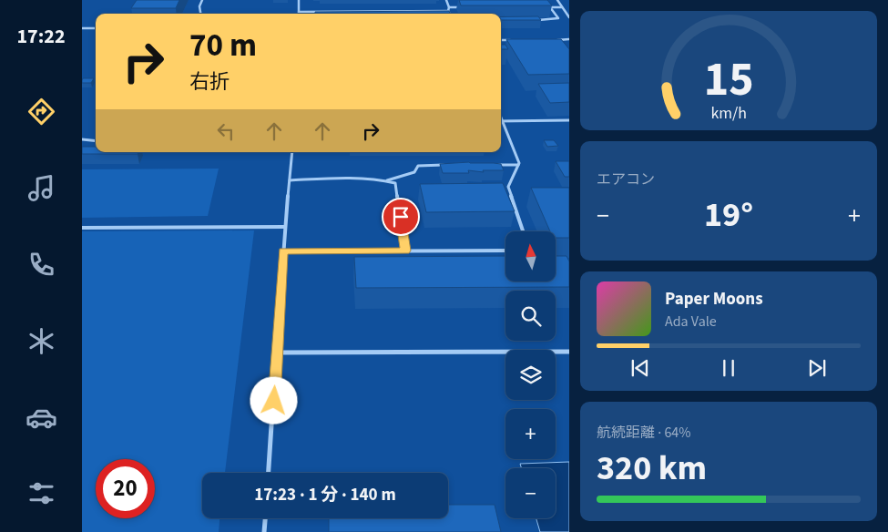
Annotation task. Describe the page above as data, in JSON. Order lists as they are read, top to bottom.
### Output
{
  "north": "top",
  "page": {
    "tabs": "17:22",
    "turn": ["70 m", "右折"],
    "tile": [
      "エアコン",
      ["航続距離 · 64%", "320 km"]
    ],
    "heat": ["−", "19°", "+"],
    "map_buttons": ["+", "−"],
    "song": ["Paper Moons", "Ada Vale"],
    "limit": "20",
    "trip": "17:23 · 1 分 · 140 m",
    "gauge": ["15", "km/h"]
  }
}
